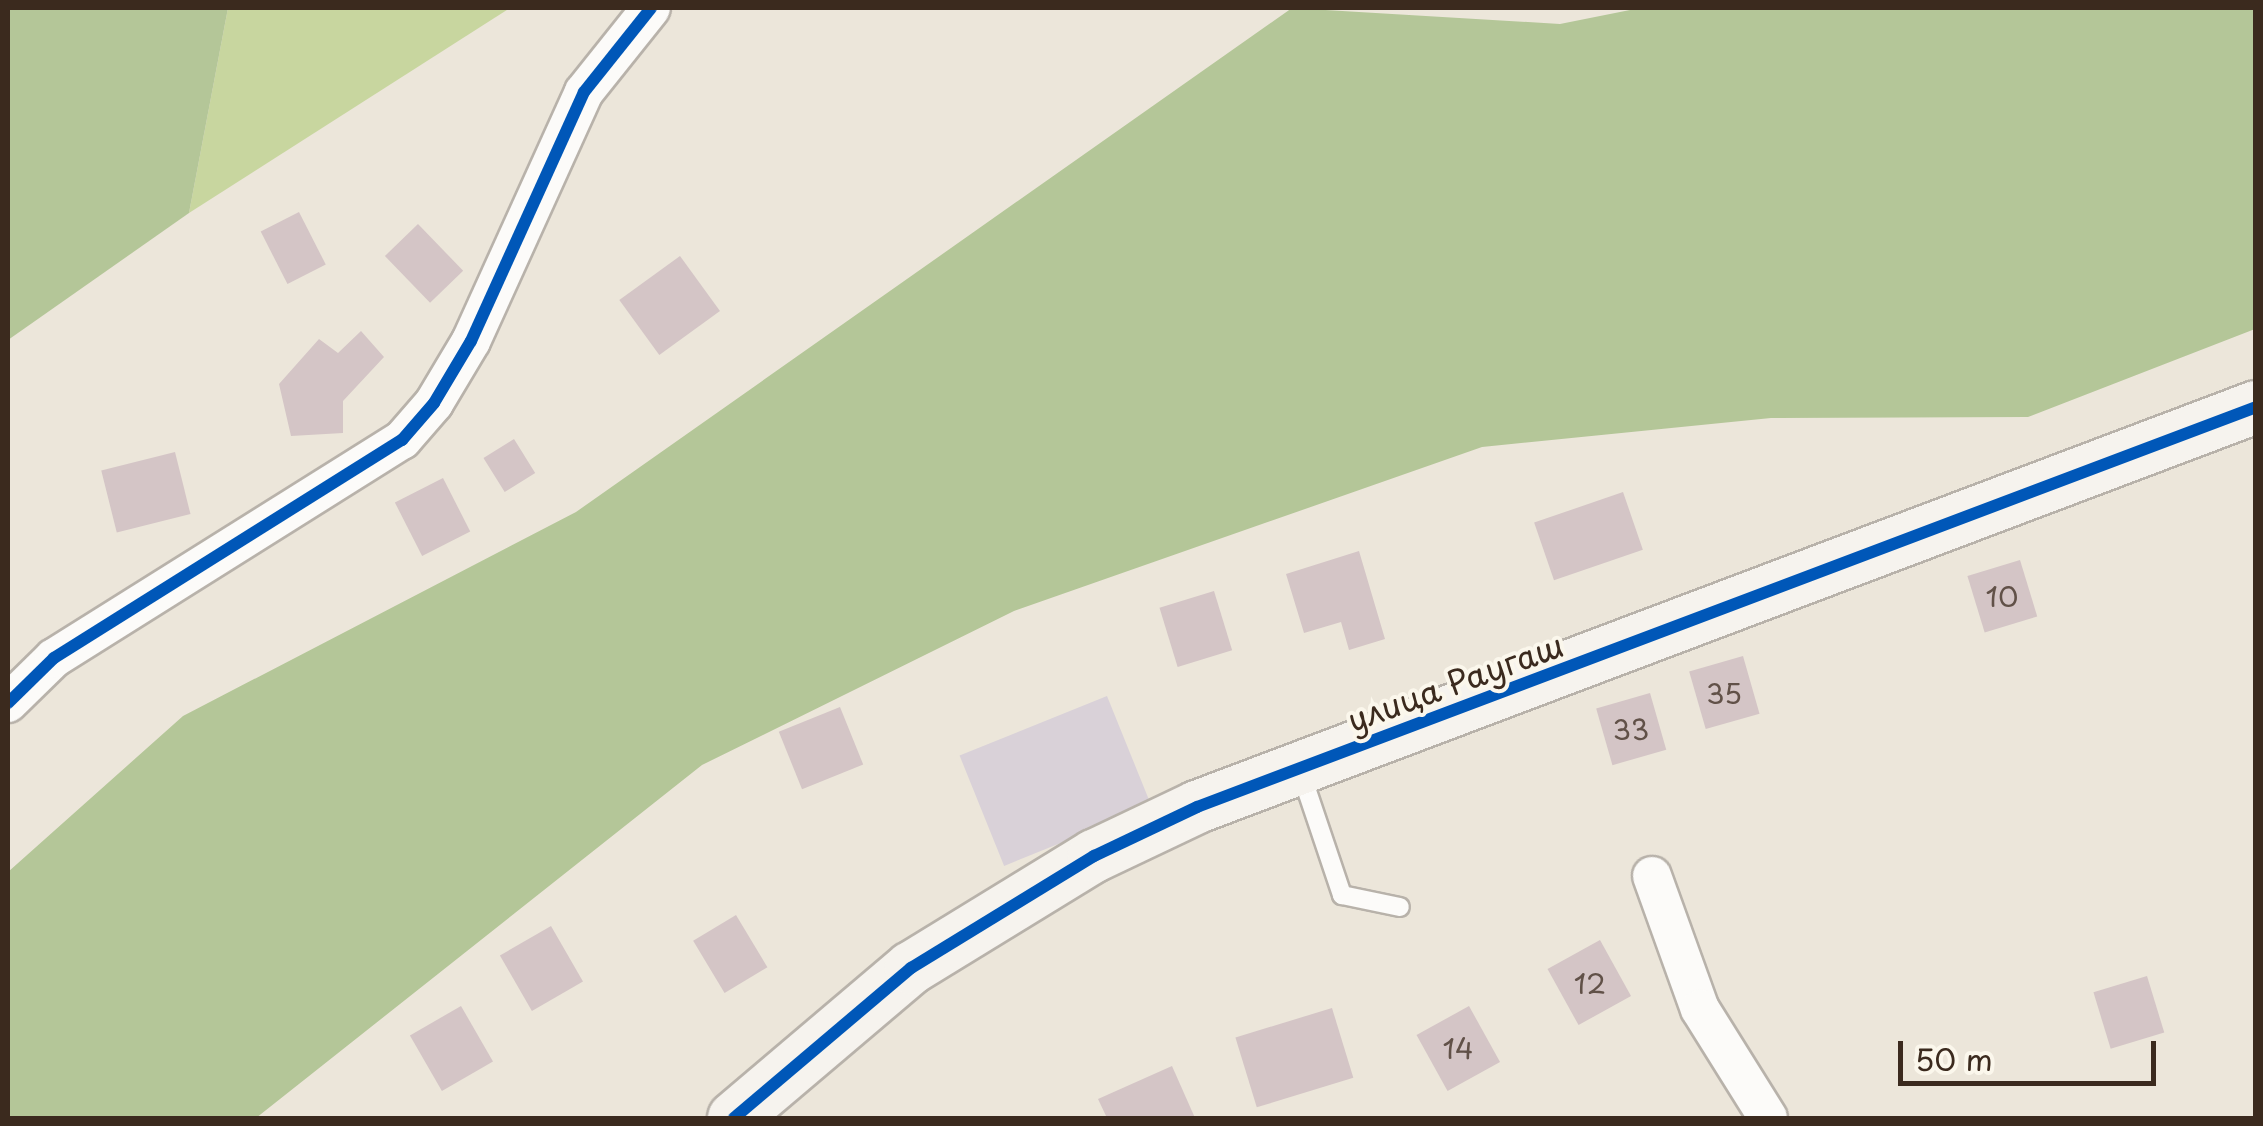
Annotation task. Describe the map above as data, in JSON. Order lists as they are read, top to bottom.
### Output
{
  "streets": {
    "street": ["улица Раугаш"]
  },
  "house_numbers": [
    "10",
    "35",
    "33",
    "12",
    "14"
  ],
  "scale_bar": "50 m"
}
